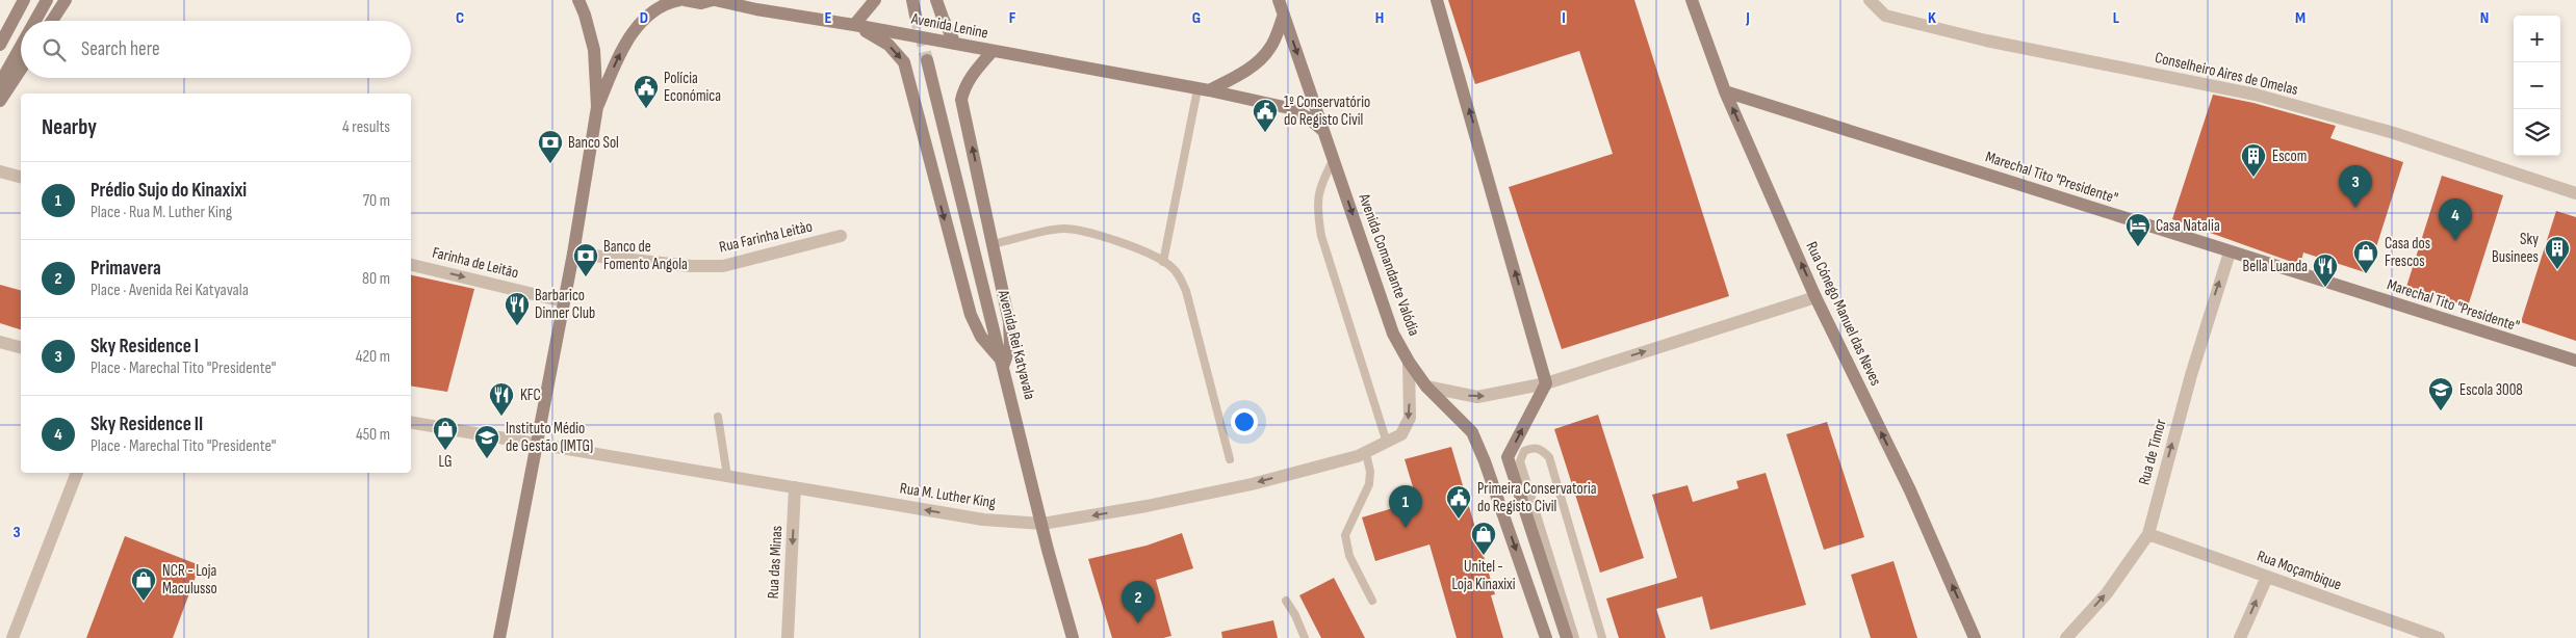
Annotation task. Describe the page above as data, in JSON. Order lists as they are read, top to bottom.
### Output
{
  "streets": {
    "main road": [
      "Avenida Lenine",
      "Marechal Tito \"Presidente\"",
      "Avenida Comandante Valódia",
      "Rua Cónego Manuel das Neves",
      "Avenida Rei Katyavala"
    ],
    "street": [
      "Conselheiro Aires de Omelas",
      "Rua Farinha Leitào",
      "Farinha de Leitão",
      "Rua de Timor",
      "Rua M. Luther King",
      "Rua das Minas",
      "Rua Moçambique"
    ]
  },
  "crossings": [
    ["Avenida Lenine", "Avenida Comandante Valódia"],
    ["Marechal Tito \"Presidente\"", "Rua Cónego Manuel das Neves"],
    ["Marechal Tito \"Presidente\"", "Rua de Timor"],
    ["Avenida Comandante Valódia", "Rua M. Luther King"],
    ["Avenida Rei Katyavala", "Rua M. Luther King"],
    ["Rua de Timor", "Rua Moçambique"],
    ["Rua M. Luther King", "Rua das Minas"]
  ],
  "one_way": [
    "Farinha de Leitão",
    "Avenida Comandante Valódia",
    "Rua Cónego Manuel das Neves",
    "Rua de Timor",
    "Rua M. Luther King",
    "Rua das Minas"
  ],
  "places": {
    "public building": ["Polícia Económica", "1º Conservatório do Registo Civil", "Primeira Conservatoria do Registo Civil"],
    "bank": ["Banco Sol", "Banco de Fomento Angola"],
    "building": ["Escom", "Sky Businees"],
    "hotel": ["Casa Natalia"],
    "shop": [
      "Casa dos Frescos",
      "LG",
      "Unitel - Loja Kinaxixi",
      "NCR - Loja Maculusso"
    ],
    "restaurant": ["Bella Luanda", "Barbarico Dinner Club", "KFC"],
    "school or university": ["Escola 3008", "Instituto Médio de Gestão (IMTG)"]
  },
  "page": {
    "map_buttons": ["+", "−"],
    "search": "Search here",
    "heading": ["Nearby", "4 results"],
    "list": [
      {
        "mark": "1",
        "name": "Prédio Sujo do Kinaxixi",
        "note": "Place · Rua M. Luther King",
        "value": "70 m"
      },
      {
        "mark": "2",
        "name": "Primavera",
        "note": "Place · Avenida Rei Katyavala",
        "value": "80 m"
      },
      {
        "mark": "3",
        "name": "Sky Residence I",
        "note": "Place · Marechal Tito \"Presidente\"",
        "value": "420 m"
      },
      {
        "mark": "4",
        "name": "Sky Residence II",
        "note": "Place · Marechal Tito \"Presidente\"",
        "value": "450 m"
      }
    ],
    "pins": [
      "3",
      "4",
      "1",
      "2"
    ]
  },
  "grid": {
    "columns": [
      "C",
      "D",
      "E",
      "F",
      "G",
      "H",
      "I",
      "J",
      "K",
      "L",
      "M",
      "N"
    ],
    "rows": ["3"]
  }
}
